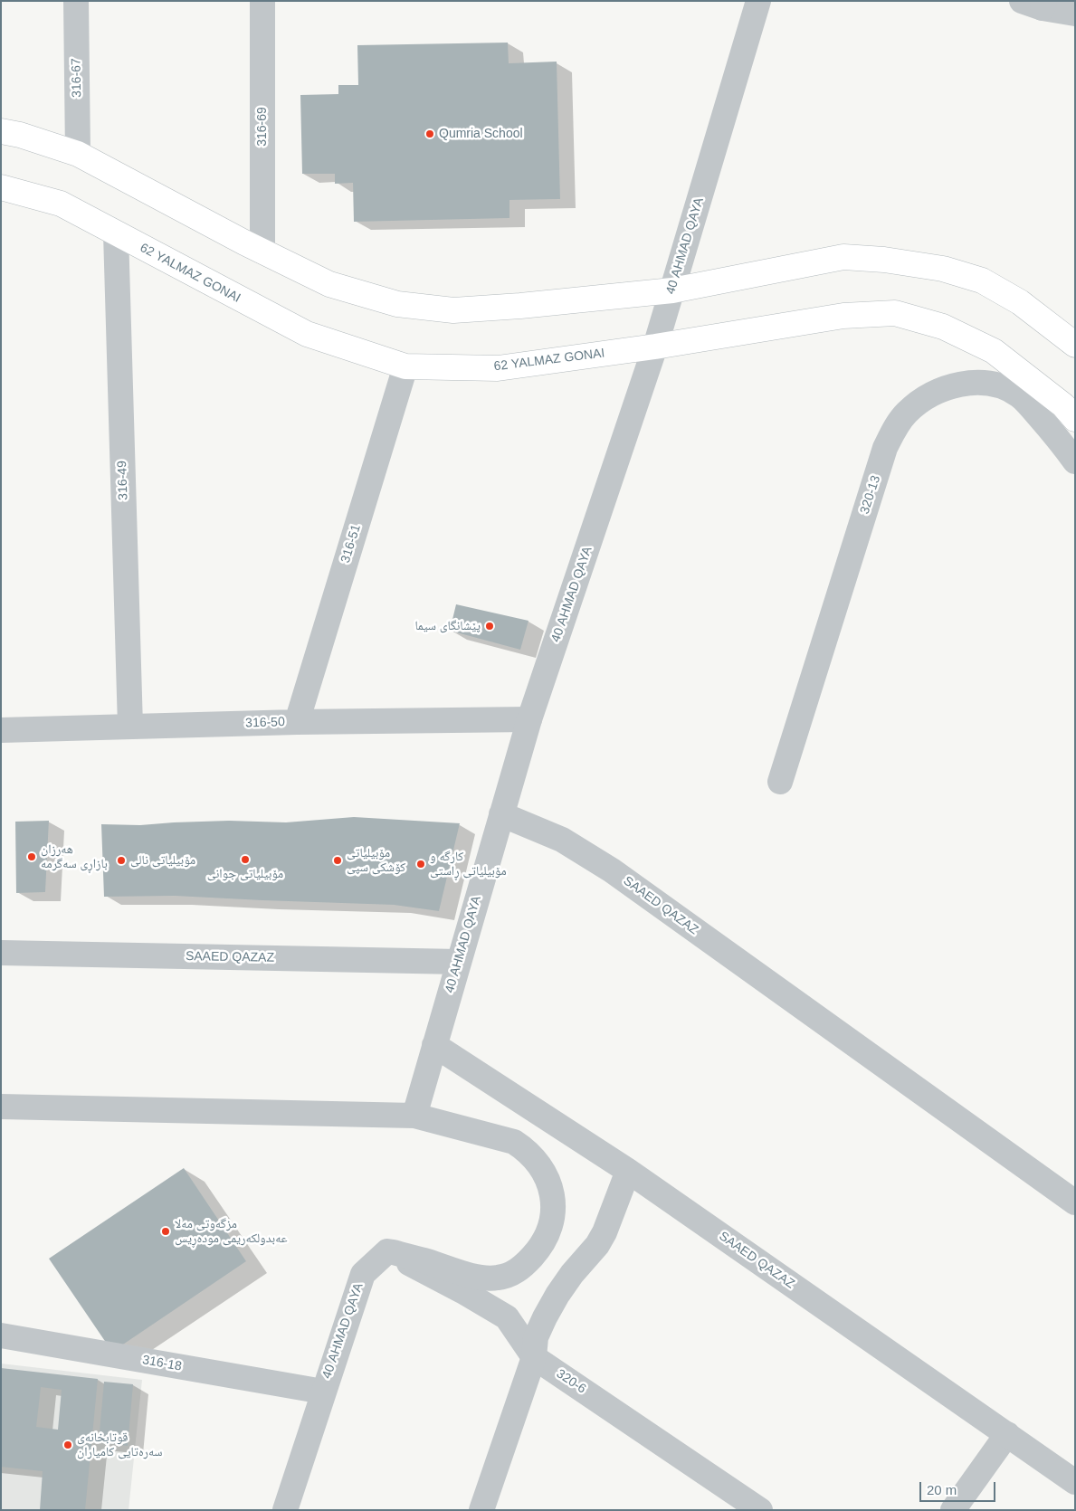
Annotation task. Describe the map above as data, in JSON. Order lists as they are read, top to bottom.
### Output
{
  "streets": {
    "main road": ["62 YALMAZ GONAI"],
    "street": [
      "316-67",
      "316-69",
      "40 AHMAD QAYA",
      "316-49",
      "320-13",
      "316-51",
      "316-50",
      "SAAED QAZAZ",
      "316-18",
      "320-6"
    ]
  },
  "crossings": [
    ["40 AHMAD QAYA", "62 YALMAZ GONAI"],
    ["40 AHMAD QAYA", "316-50"],
    ["40 AHMAD QAYA", "SAAED QAZAZ"],
    ["40 AHMAD QAYA", "316-18"],
    ["40 AHMAD QAYA", "320-6"],
    ["62 YALMAZ GONAI", "316-49"],
    ["62 YALMAZ GONAI", "316-51"],
    ["316-49", "316-50"],
    ["316-51", "316-50"]
  ],
  "places": [
    "Qumria School",
    "پێشانگای سیما",
    "هەرزان بازاڕی سەگرمە",
    "مۆبیلیاتی جوانی",
    "مۆبیلیاتی نالی",
    "مۆبیلیاتی کۆشکی سپی",
    "کارگە و مۆبیلیاتی ڕاستی",
    "مزگەوتی مەلا عەبدولکەریمی مودەڕیس",
    "قوتابخانەی سەرەتایی کامیاران"
  ],
  "scale_bar": "20 m"
}
